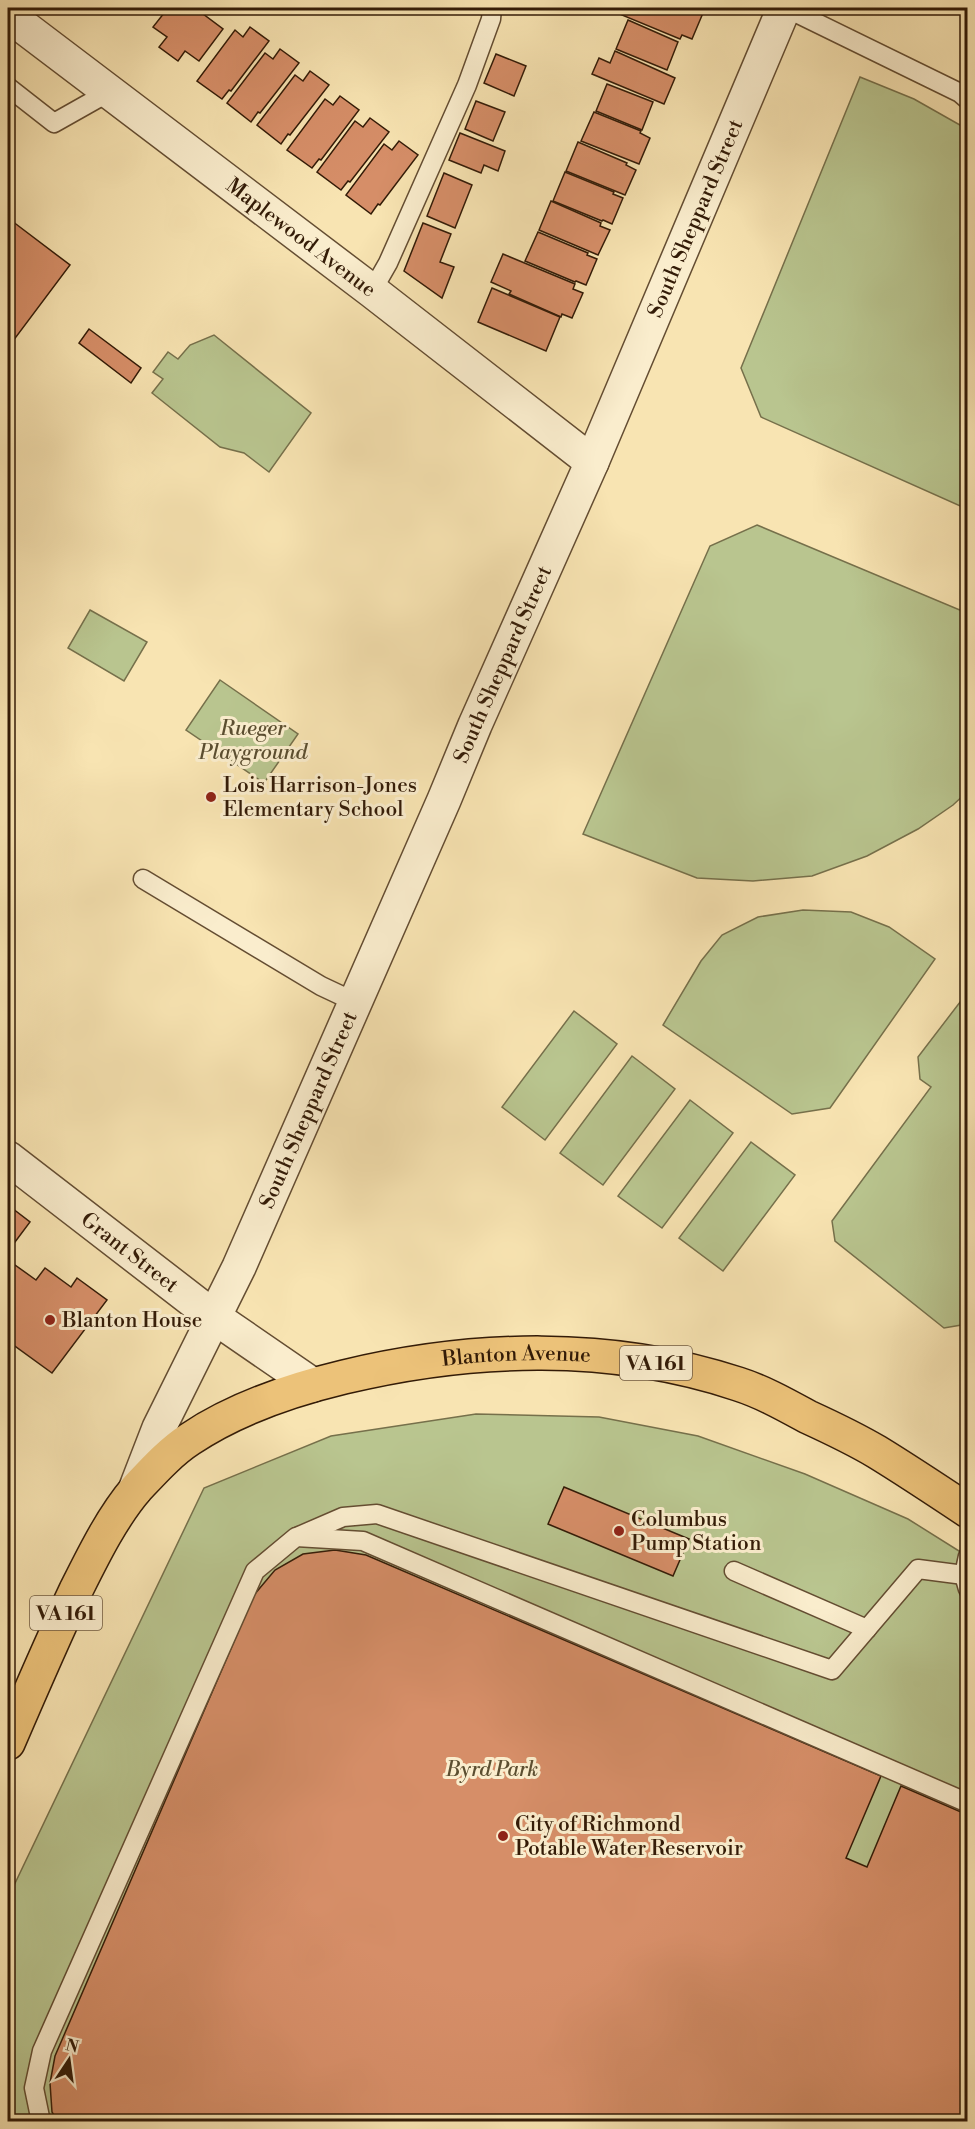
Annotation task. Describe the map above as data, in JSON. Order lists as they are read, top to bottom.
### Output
{
  "streets": {
    "main road": ["Blanton Avenue", "VA 161"],
    "street": ["South Sheppard Street", "Maplewood Avenue", "Grant Street"]
  },
  "crossings": [
    ["South Sheppard Street", "Maplewood Avenue"],
    ["South Sheppard Street", "Grant Street"],
    ["South Sheppard Street", "Blanton Avenue"],
    ["Grant Street", "Blanton Avenue"]
  ],
  "parks": ["Rueger Playground", "Byrd Park"],
  "places": [
    "Lois Harrison-Jones Elementary School",
    "Blanton House",
    "Columbus Pump Station",
    "City of Richmond Potable Water Reservoir"
  ],
  "north": "top"
}
